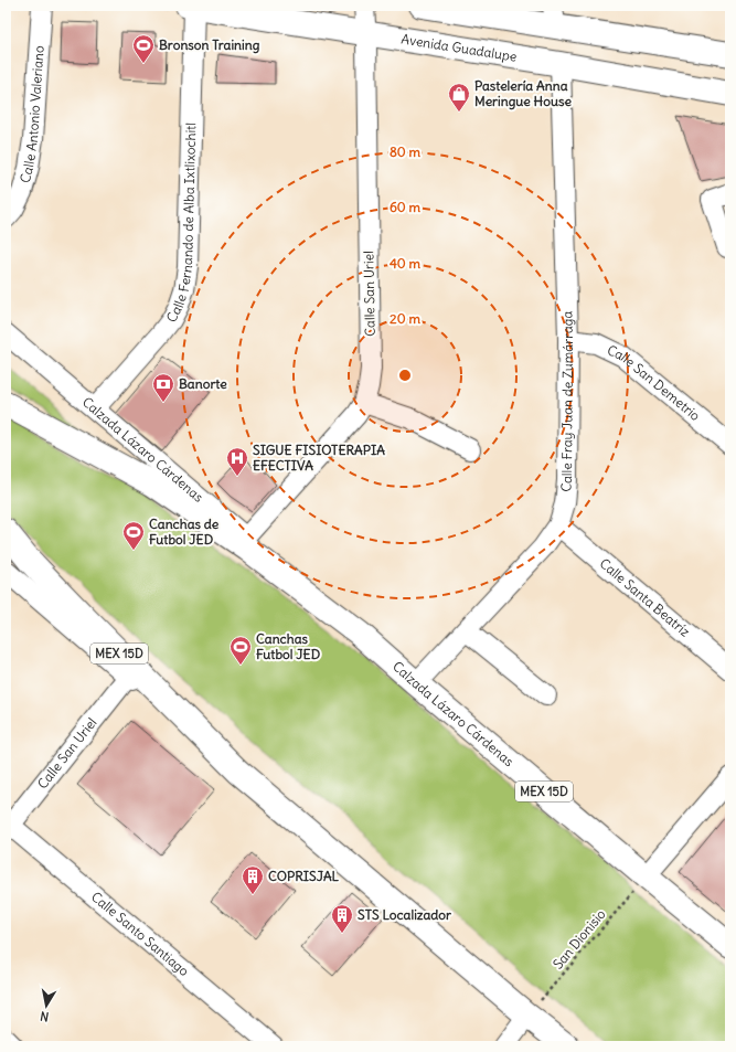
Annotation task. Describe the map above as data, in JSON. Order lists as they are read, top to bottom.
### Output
{
  "streets": {
    "main road": ["Avenida Guadalupe", "Calzada Lázaro Cárdenas", "MEX 15D"],
    "street": [
      "Calle Antonio Valeriano",
      "Calle Fernando de Alba Ixtlixochitl",
      "Calle San Uriel",
      "Calle San Demetrio",
      "Calle Fray Juan de Zumárraga",
      "Calle Santa Beatríz",
      "Calle Santo Santiago"
    ],
    "path": ["San Dionisio"]
  },
  "crossings": [
    ["Avenida Guadalupe", "Calle Fernando de Alba Ixtlixochitl"],
    ["Avenida Guadalupe", "Calle San Uriel"],
    ["Avenida Guadalupe", "Calle Fray Juan de Zumárraga"],
    ["Calle Fernando de Alba Ixtlixochitl", "Calzada Lázaro Cárdenas"],
    ["Calle San Uriel", "Calzada Lázaro Cárdenas"],
    ["Calle San Uriel", "Calle Santo Santiago"],
    ["Calle San Demetrio", "Calle Fray Juan de Zumárraga"],
    ["Calle Fray Juan de Zumárraga", "Calzada Lázaro Cárdenas"],
    ["Calle Fray Juan de Zumárraga", "Calle Santa Beatríz"],
    ["Calzada Lázaro Cárdenas", "San Dionisio"],
    ["MEX 15D", "San Dionisio"]
  ],
  "places": {
    "sports": ["Bronson Training", "Canchas de Futbol JED", "Canchas Futbol JED"],
    "shop": ["Pastelería Anna Meringue House"],
    "bank": ["Banorte"],
    "hospital": ["SIGUE FISIOTERAPIA EFECTIVA"],
    "building": ["COPRISJAL", "STS Localizador"]
  },
  "north": "bottom",
  "rings": [
    "80 m",
    "60 m",
    "40 m",
    "20 m"
  ]
}
